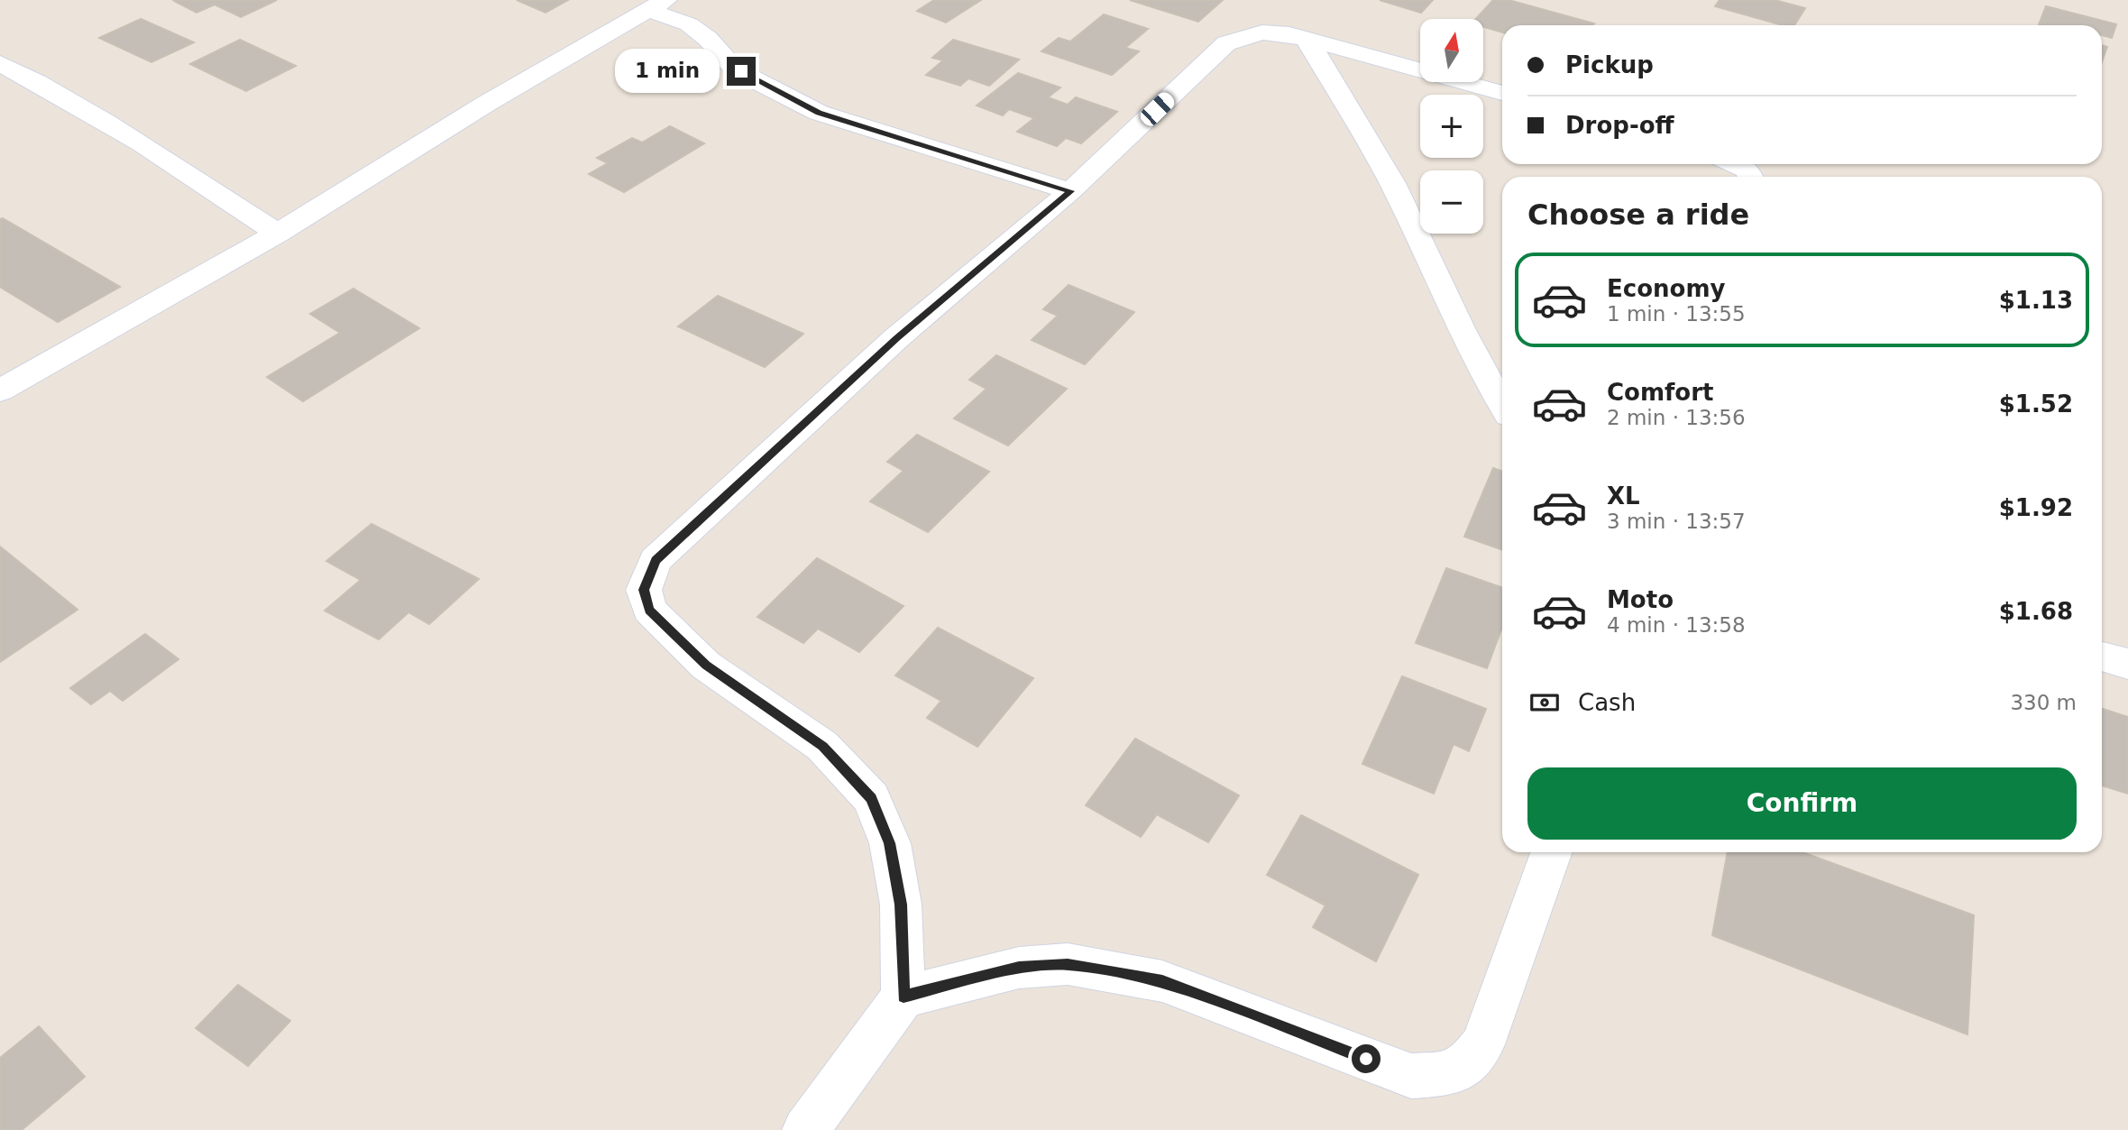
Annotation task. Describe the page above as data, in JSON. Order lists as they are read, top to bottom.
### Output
{
  "north": "top",
  "page": {
    "map_buttons": ["+", "−"],
    "banner": ["Pickup", "Drop-off"],
    "bubble": "1 min",
    "heading": "Choose a ride",
    "list": [
      {
        "name": "Economy",
        "note": "1 min · 13:55",
        "value": "$1.13"
      },
      {
        "name": "Comfort",
        "note": "2 min · 13:56",
        "value": "$1.52"
      },
      {
        "name": "XL",
        "note": "3 min · 13:57",
        "value": "$1.92"
      },
      {
        "name": "Moto",
        "note": "4 min · 13:58",
        "value": "$1.68"
      }
    ],
    "pay": ["Cash", "330 m"],
    "buttons": "Confirm"
  }
}
